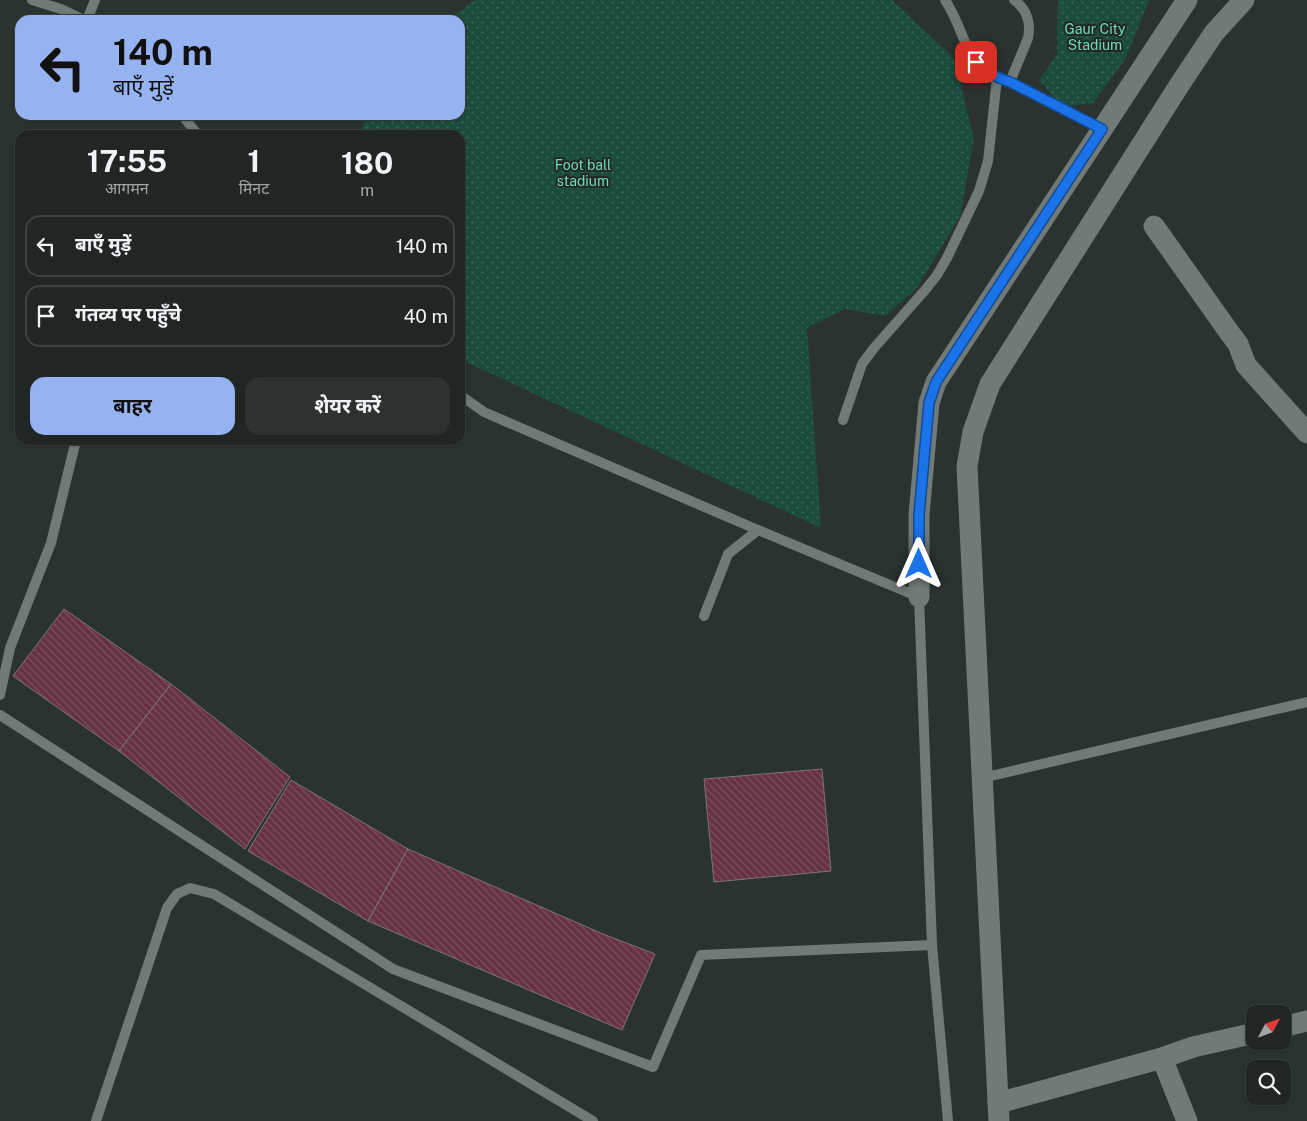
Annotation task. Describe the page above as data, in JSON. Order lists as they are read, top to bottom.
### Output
{
  "parks": ["Gaur City Stadium", "Foot ball stadium"],
  "north": "top right",
  "page": {
    "turn": ["140 m", "बाएँ मुड़ें"],
    "eta": [
      "17:55",
      "आगमन",
      "1",
      "मिनट",
      "180",
      "m"
    ],
    "list": [
      {
        "name": "बाएँ मुड़ें",
        "value": "140 m"
      },
      {
        "name": "गंतव्य पर पहुँचे",
        "value": "40 m"
      }
    ],
    "buttons": ["बाहर", "शेयर करें"]
  }
}
